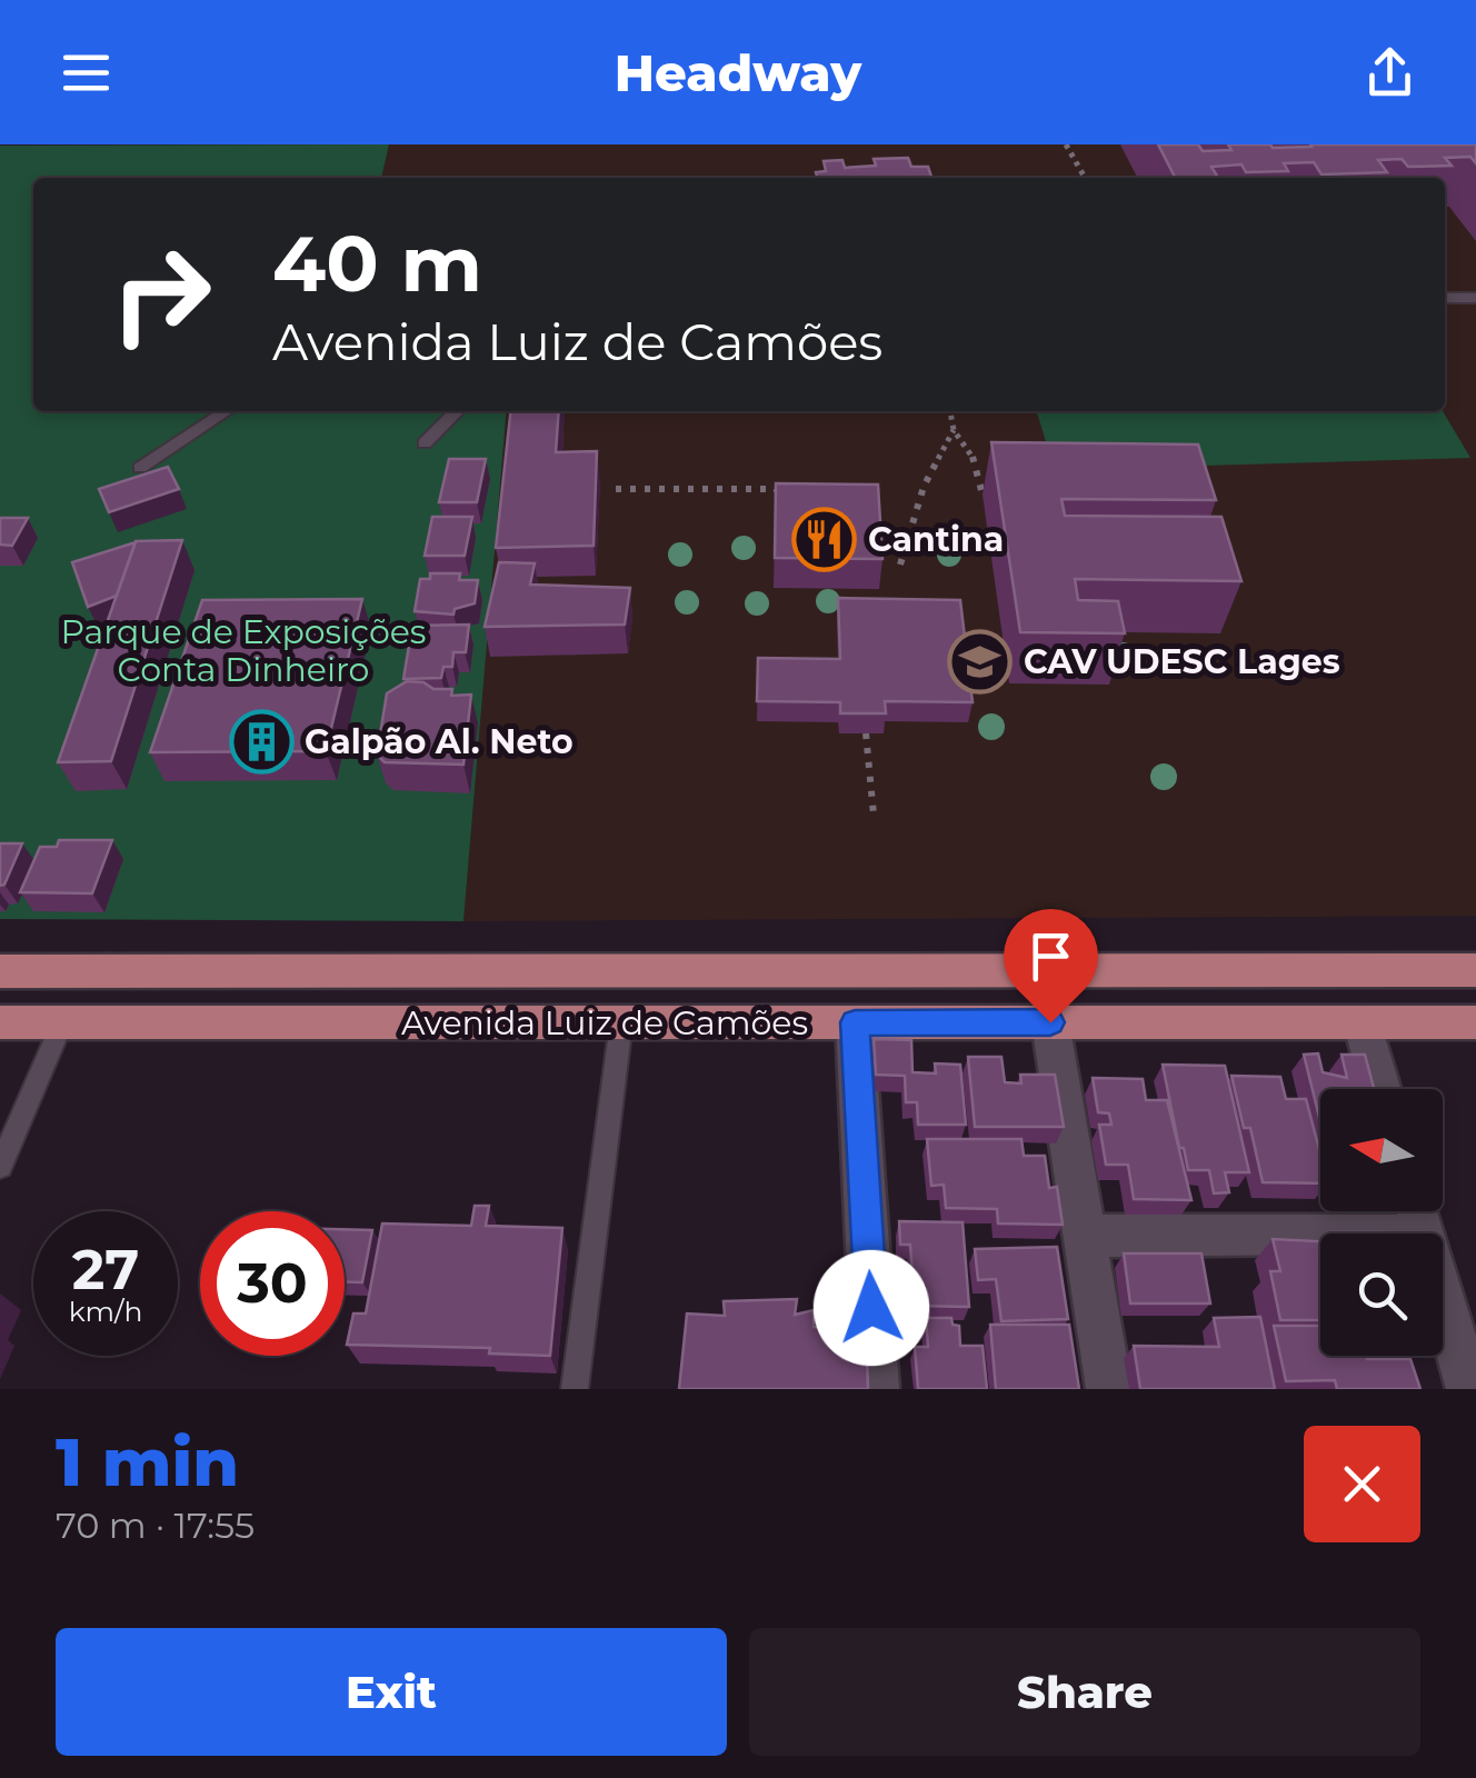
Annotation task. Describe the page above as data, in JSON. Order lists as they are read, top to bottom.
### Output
{
  "streets": {
    "main road": ["Avenida Luiz de Camões"]
  },
  "parks": ["Parque de Exposições Conta Dinheiro"],
  "places": {
    "restaurant": ["Cantina"],
    "school or university": ["CAV UDESC Lages"],
    "building": ["Galpão Al. Neto"]
  },
  "north": "left",
  "page": {
    "header": "Headway",
    "turn": ["40 m", "Avenida Luiz de Camões"],
    "speed": "27 km/h",
    "limit": "30",
    "heading": ["1 min", "70 m · 17:55"],
    "buttons": ["Exit", "Share"]
  }
}
